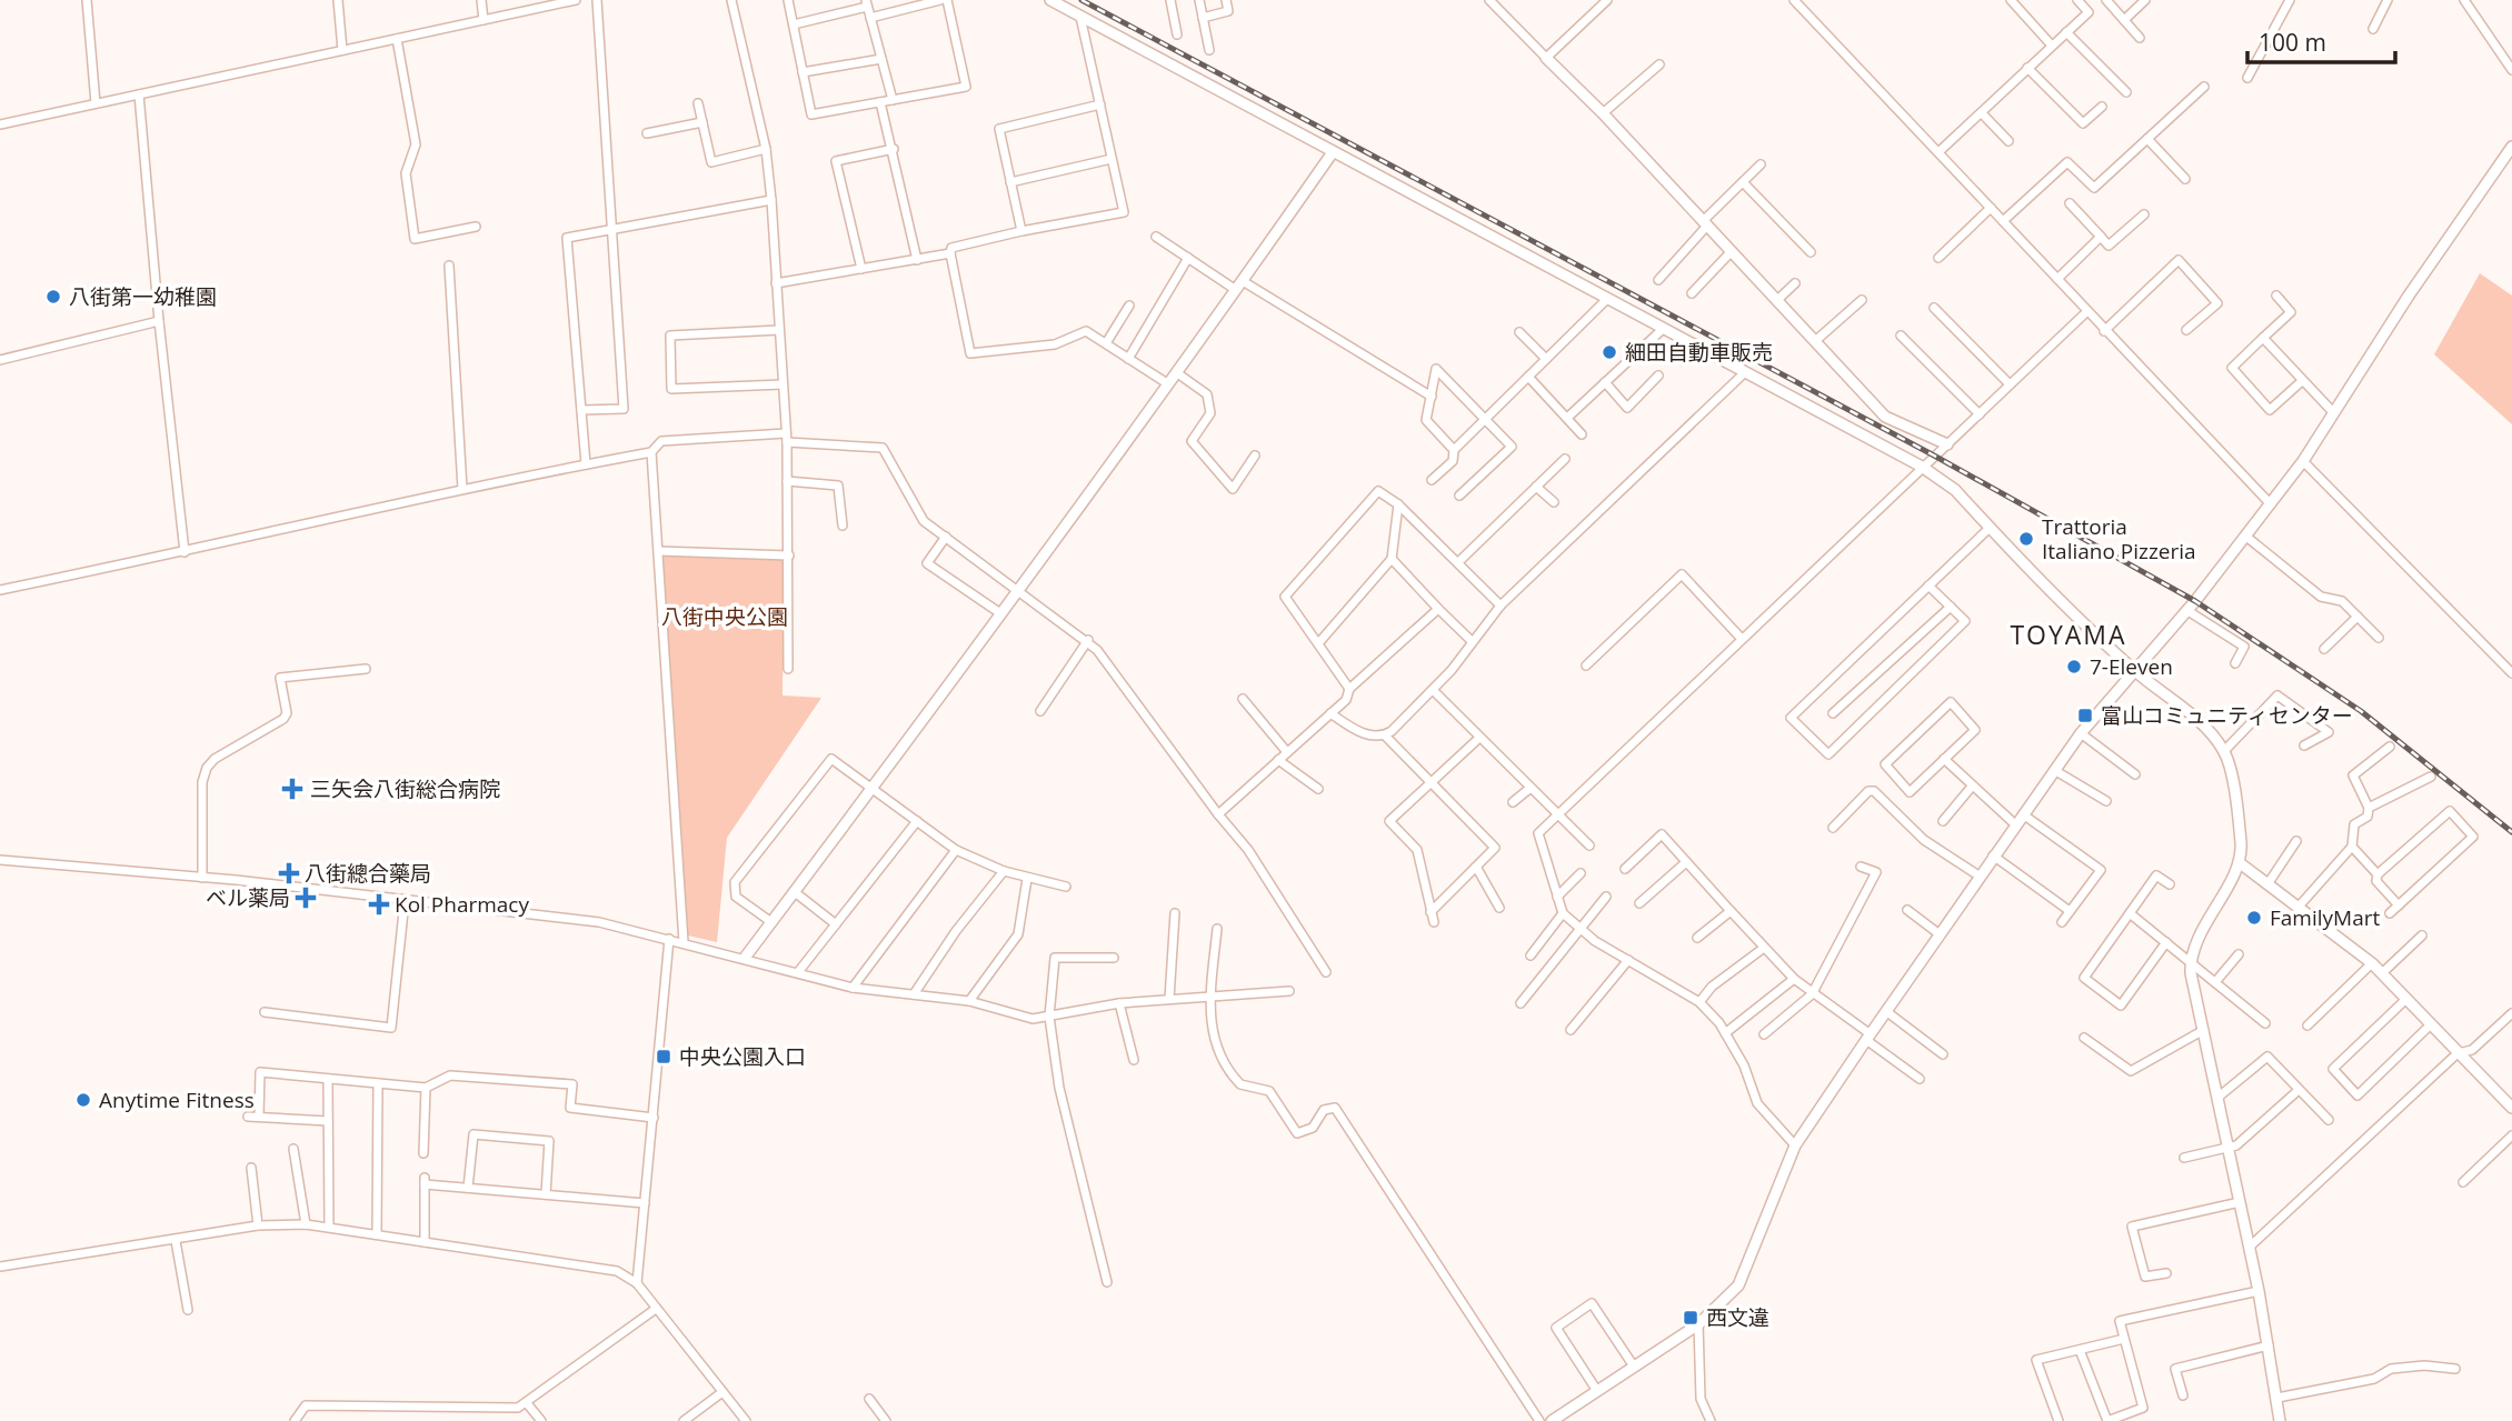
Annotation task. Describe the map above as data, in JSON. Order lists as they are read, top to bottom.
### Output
{
  "districts": ["TOYAMA"],
  "parks": ["八街中央公園"],
  "places": {
    "other": [
      "八街第一幼稚園",
      "細田自動車販売",
      "Trattoria Italiano Pizzeria",
      "7-Eleven",
      "FamilyMart",
      "Anytime Fitness"
    ],
    "transit": ["富山コミュニティセンター", "中央公園入口", "西文違"],
    "health": [
      "三矢会八街総合病院",
      "八街總合藥局",
      "ベル薬局",
      "Kol Pharmacy"
    ]
  },
  "scale_bar": "100 m"
}
